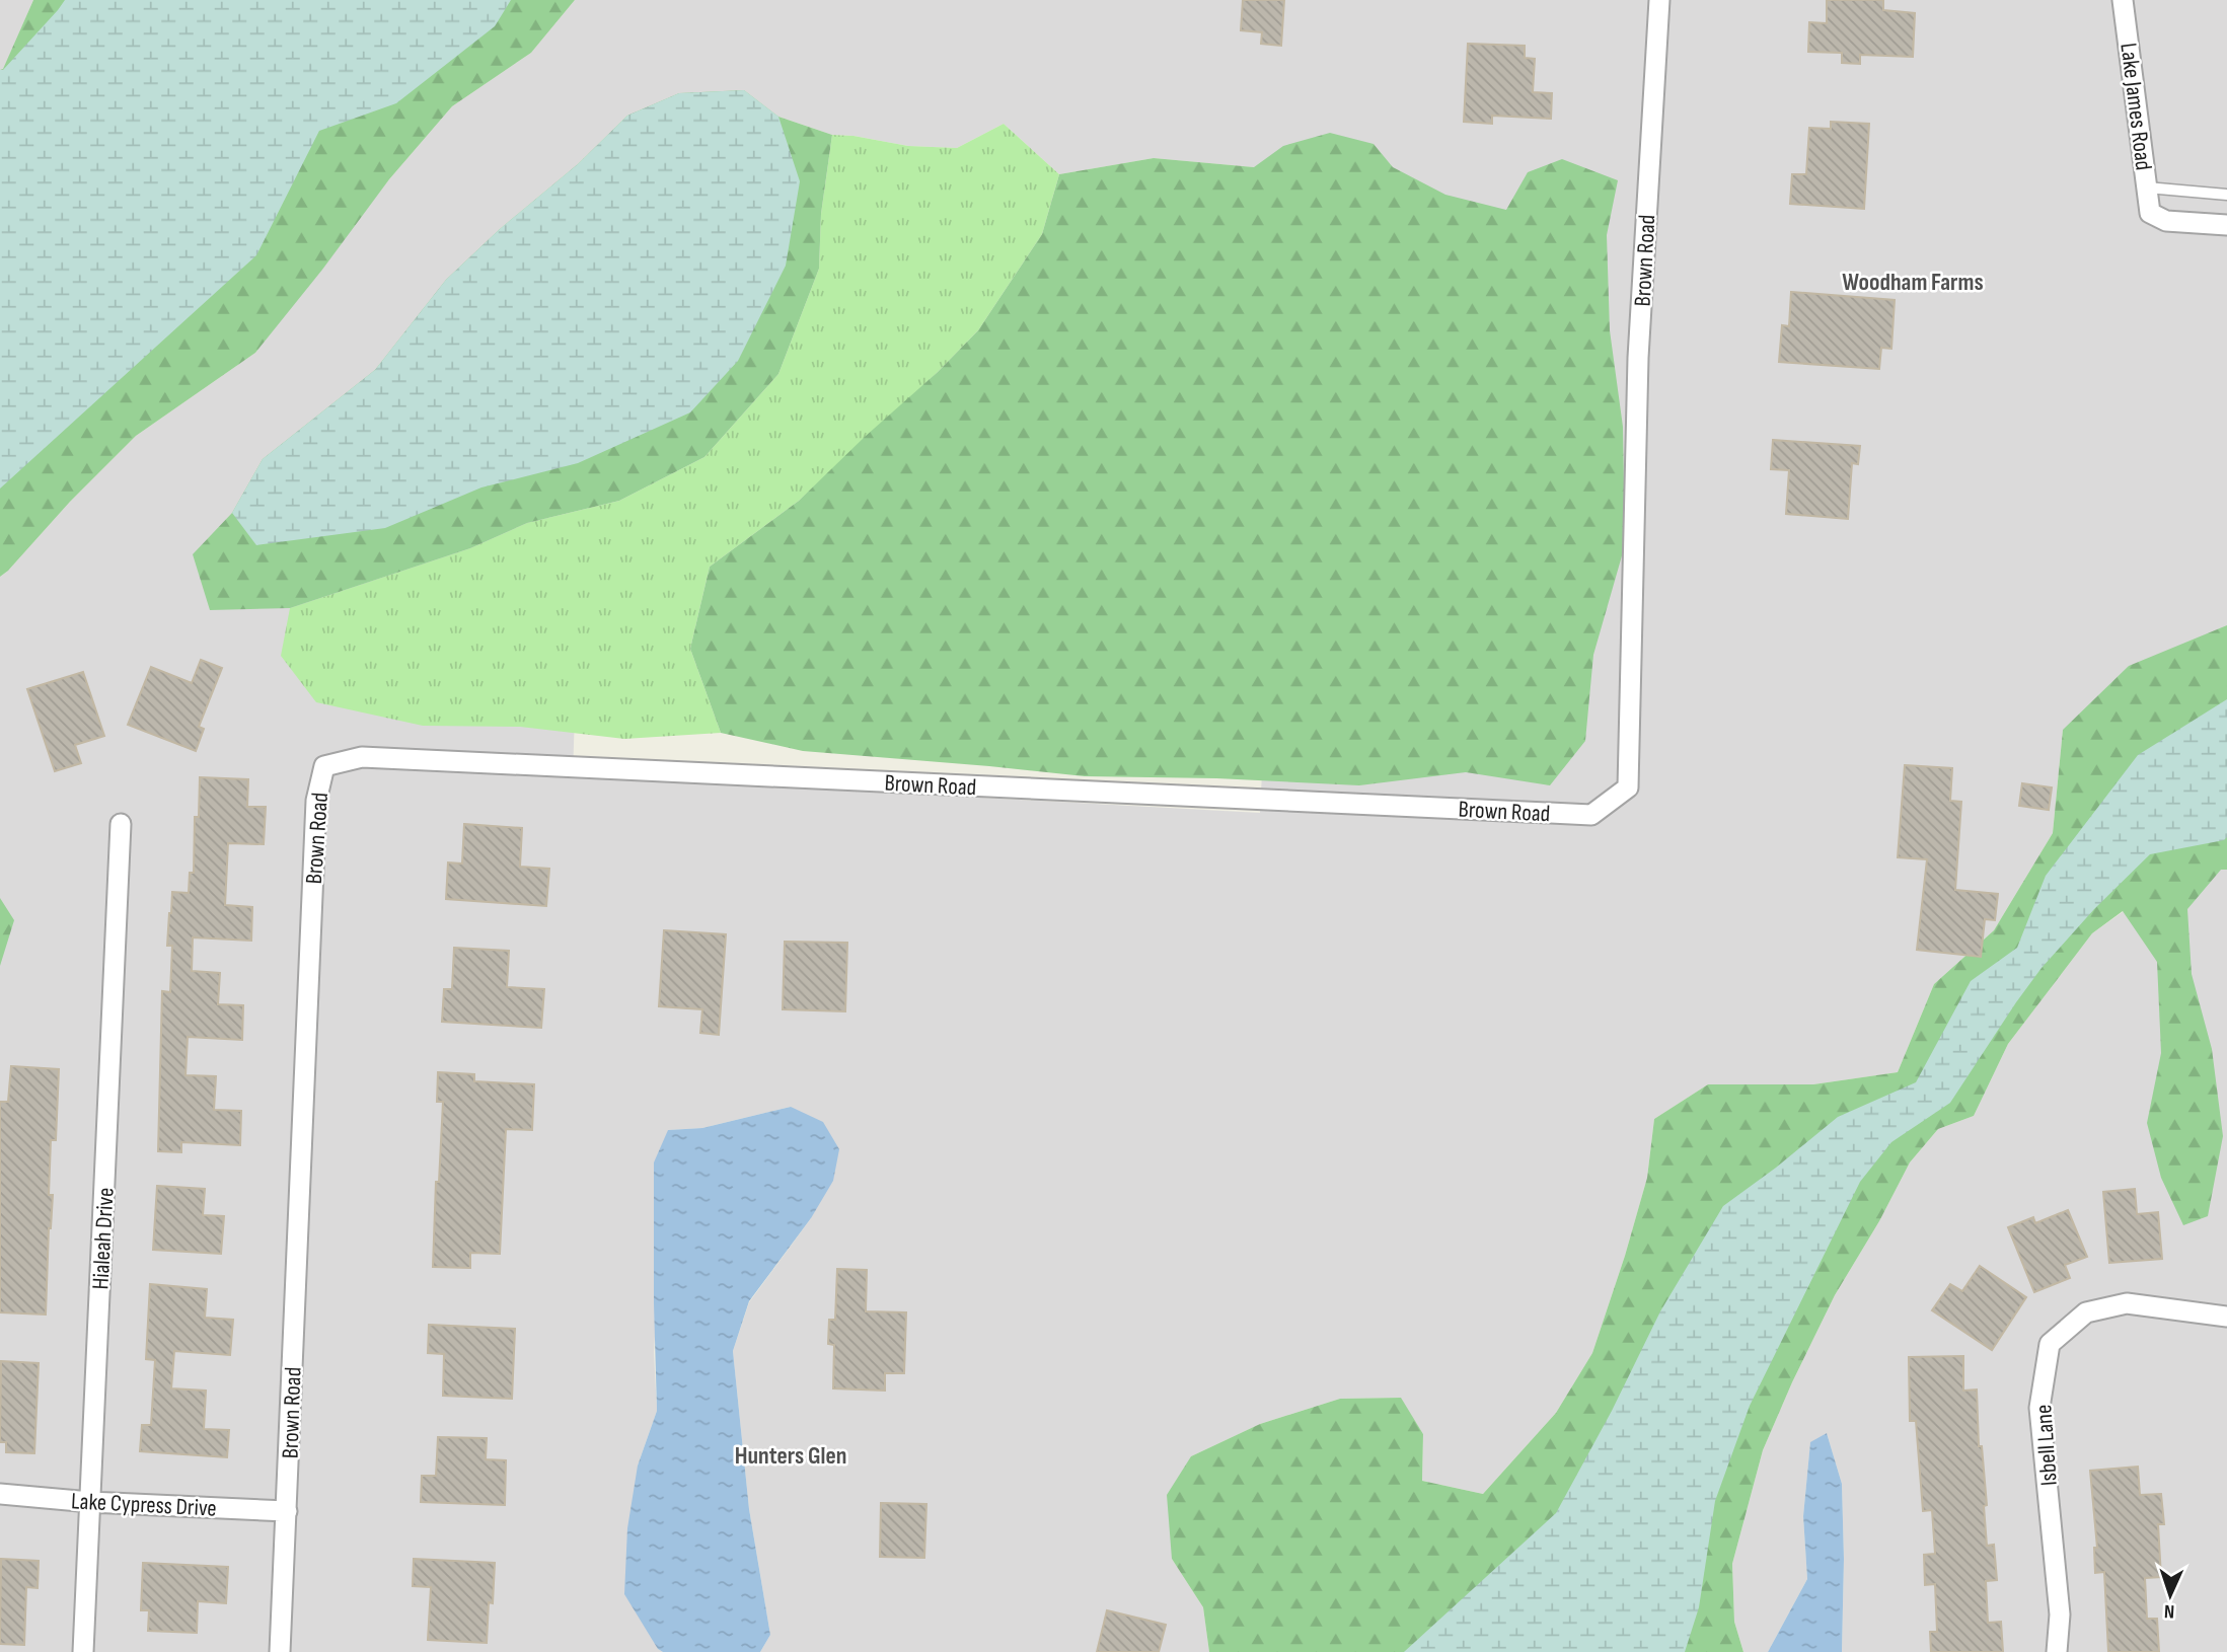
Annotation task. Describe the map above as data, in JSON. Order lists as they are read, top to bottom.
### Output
{
  "streets": {
    "street": [
      "Lake James Road",
      "Brown Road",
      "Hialeah Drive",
      "Isbell Lane",
      "Lake Cypress Drive"
    ]
  },
  "crossings": [
    ["Brown Road", "Lake Cypress Drive"],
    ["Hialeah Drive", "Lake Cypress Drive"]
  ],
  "districts": ["Woodham Farms", "Hunters Glen"],
  "north": "bottom"
}
